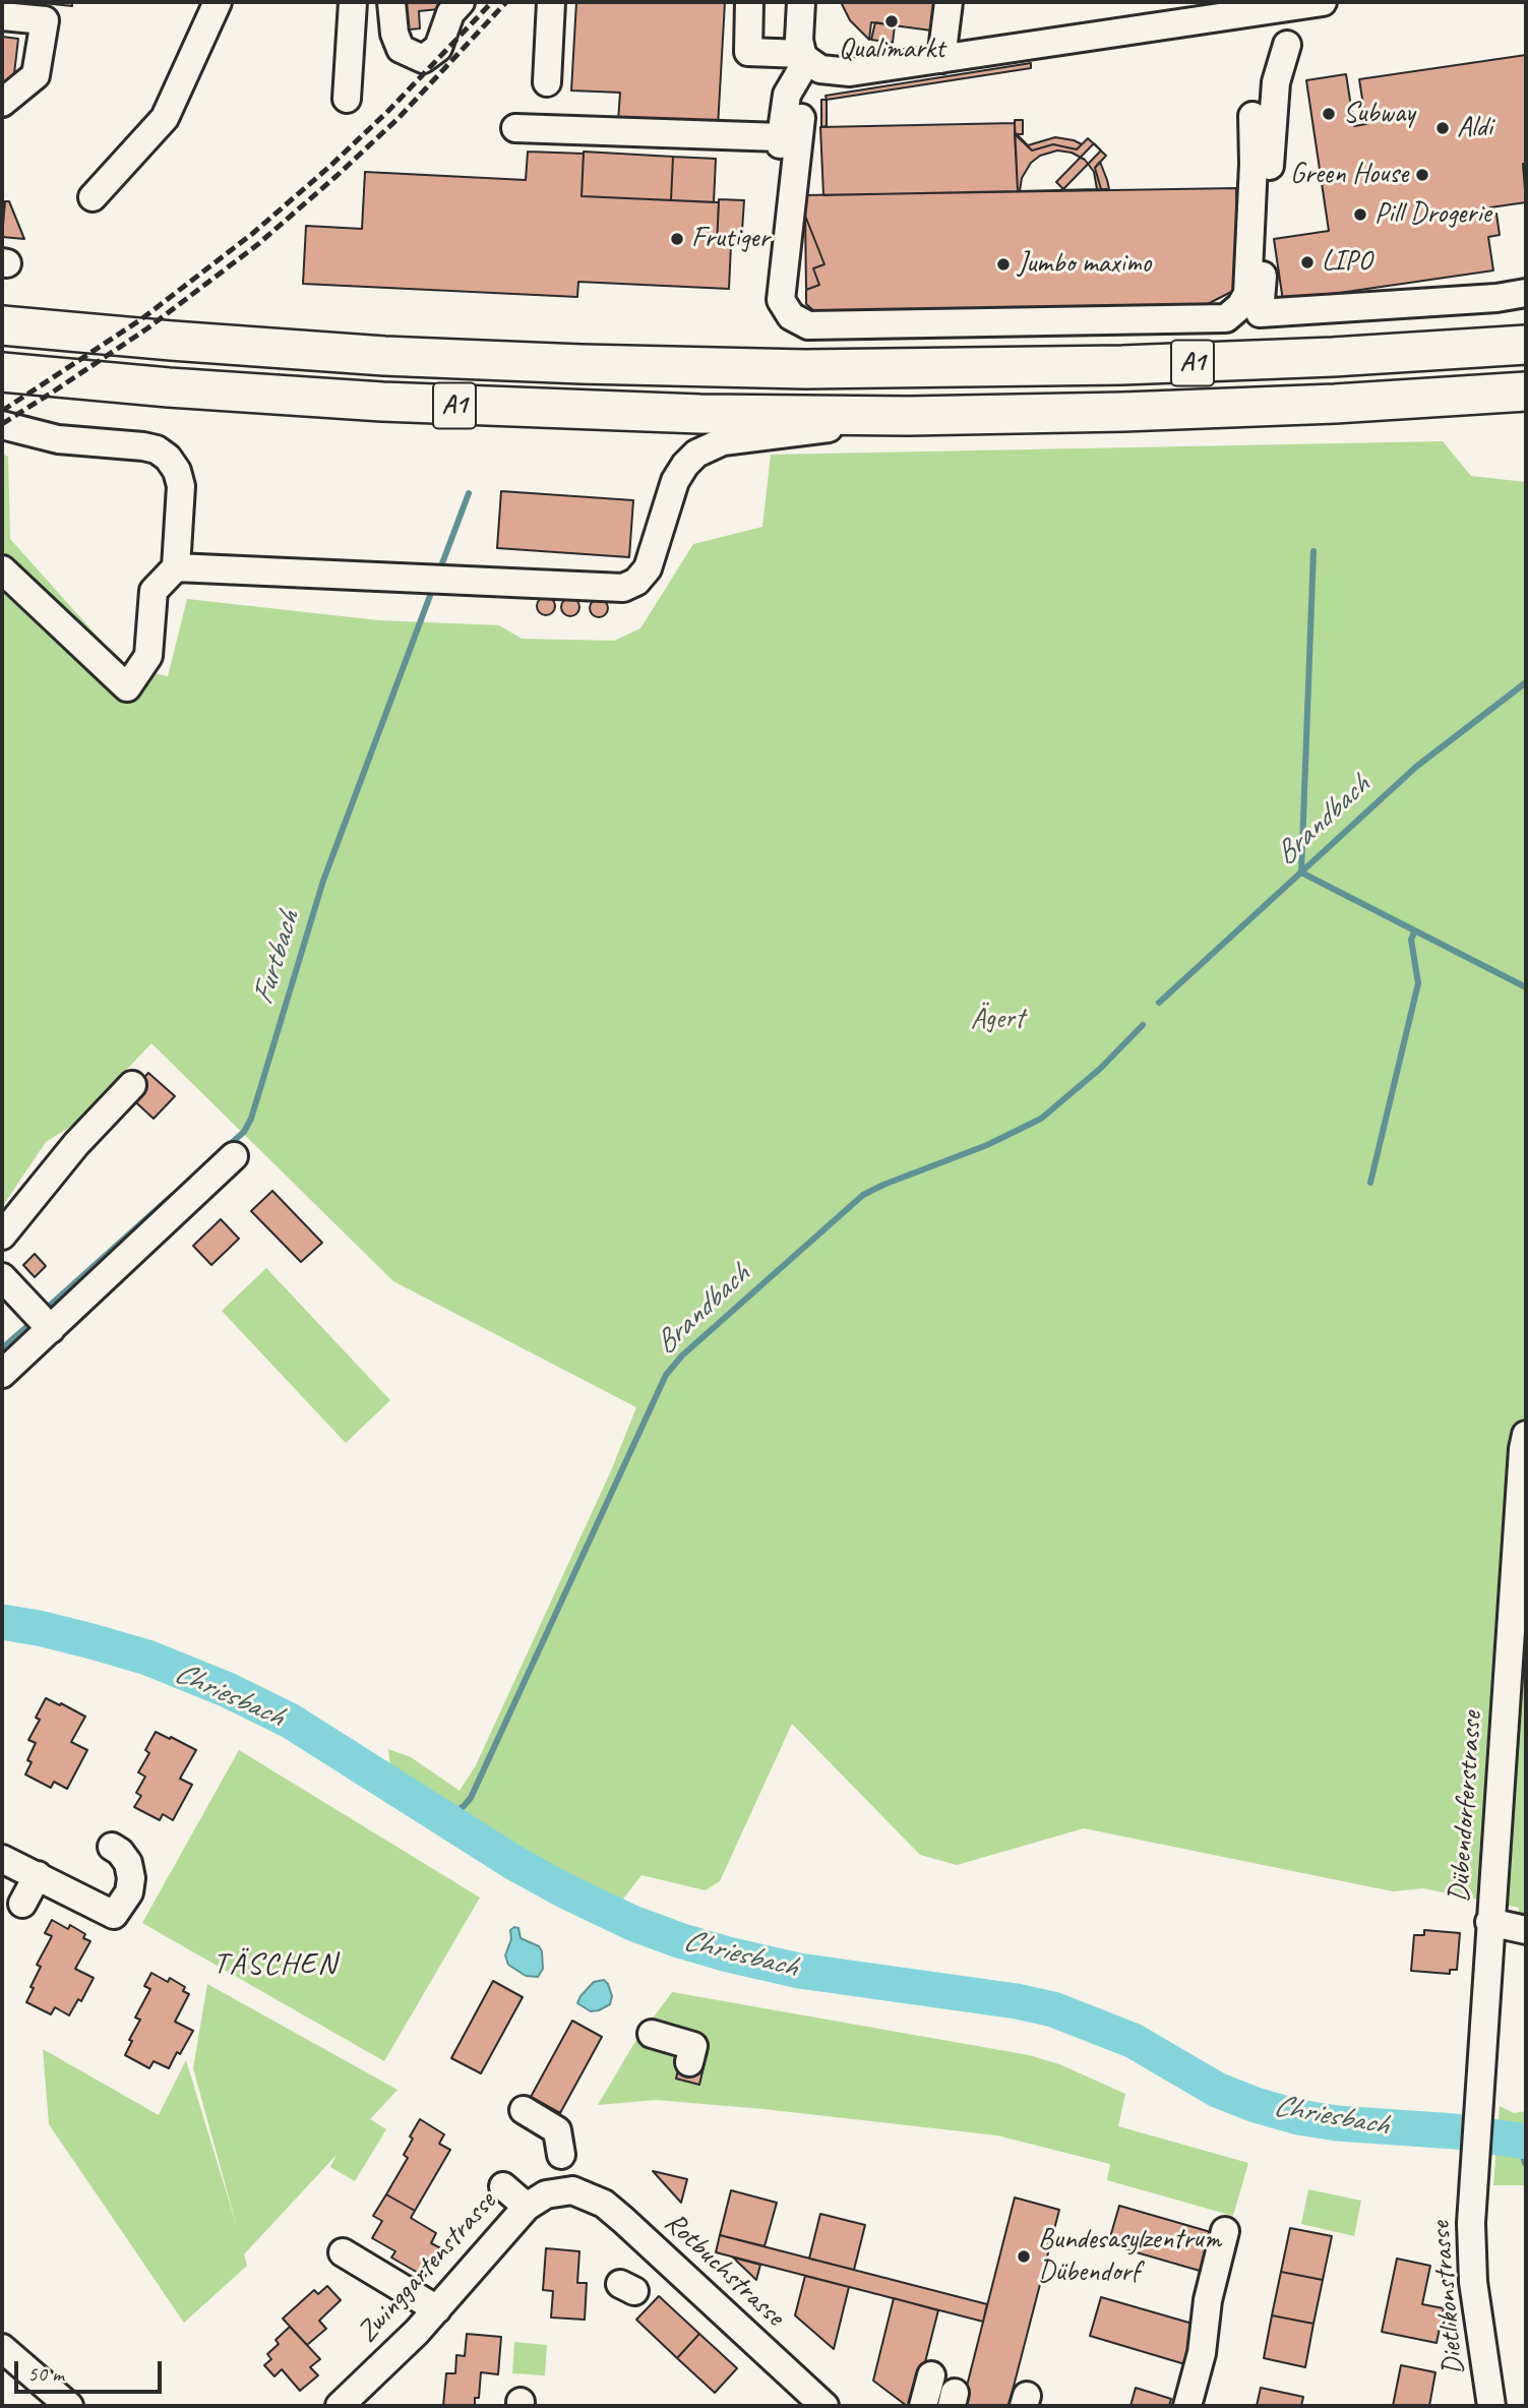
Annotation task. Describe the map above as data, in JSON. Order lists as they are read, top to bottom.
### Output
{
  "streets": {
    "highway": ["A1"],
    "street": [
      "Dübendorferstrasse",
      "Zwinggartenstrasse",
      "Rotbuchstrasse",
      "Dietlikonstrasse"
    ]
  },
  "crossings": [
    ["Dübendorferstrasse", "Dietlikonstrasse"],
    ["Zwinggartenstrasse", "Rotbuchstrasse"]
  ],
  "districts": ["TÄSCHEN"],
  "water": ["Brandbach", "Furtbach", "Chriesbach"],
  "parks": ["Ägert"],
  "places": [
    "Qualimarkt",
    "Subway",
    "Aldi",
    "Green House",
    "Pill Drogerie",
    "Frutiger",
    "LIPO",
    "Jumbo maximo",
    "Bundesasylzentrum Dübendorf"
  ],
  "scale_bar": "50 m"
}
